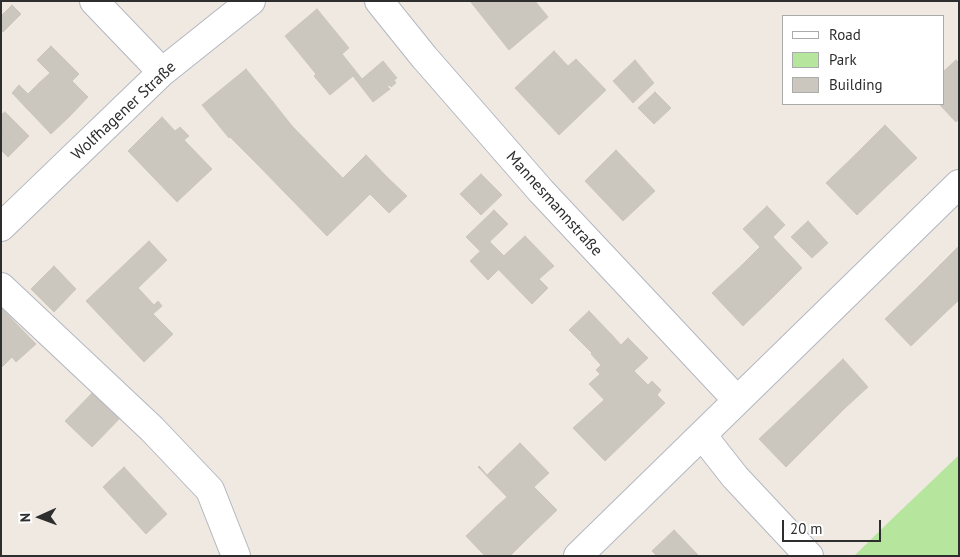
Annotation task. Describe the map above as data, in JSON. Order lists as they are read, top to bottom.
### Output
{
  "streets": {
    "street": ["Wolfhagener Straße", "Mannesmannstraße"]
  },
  "legend": ["Road", "Park", "Building"],
  "scale_bar": "20 m",
  "north": "left"
}
